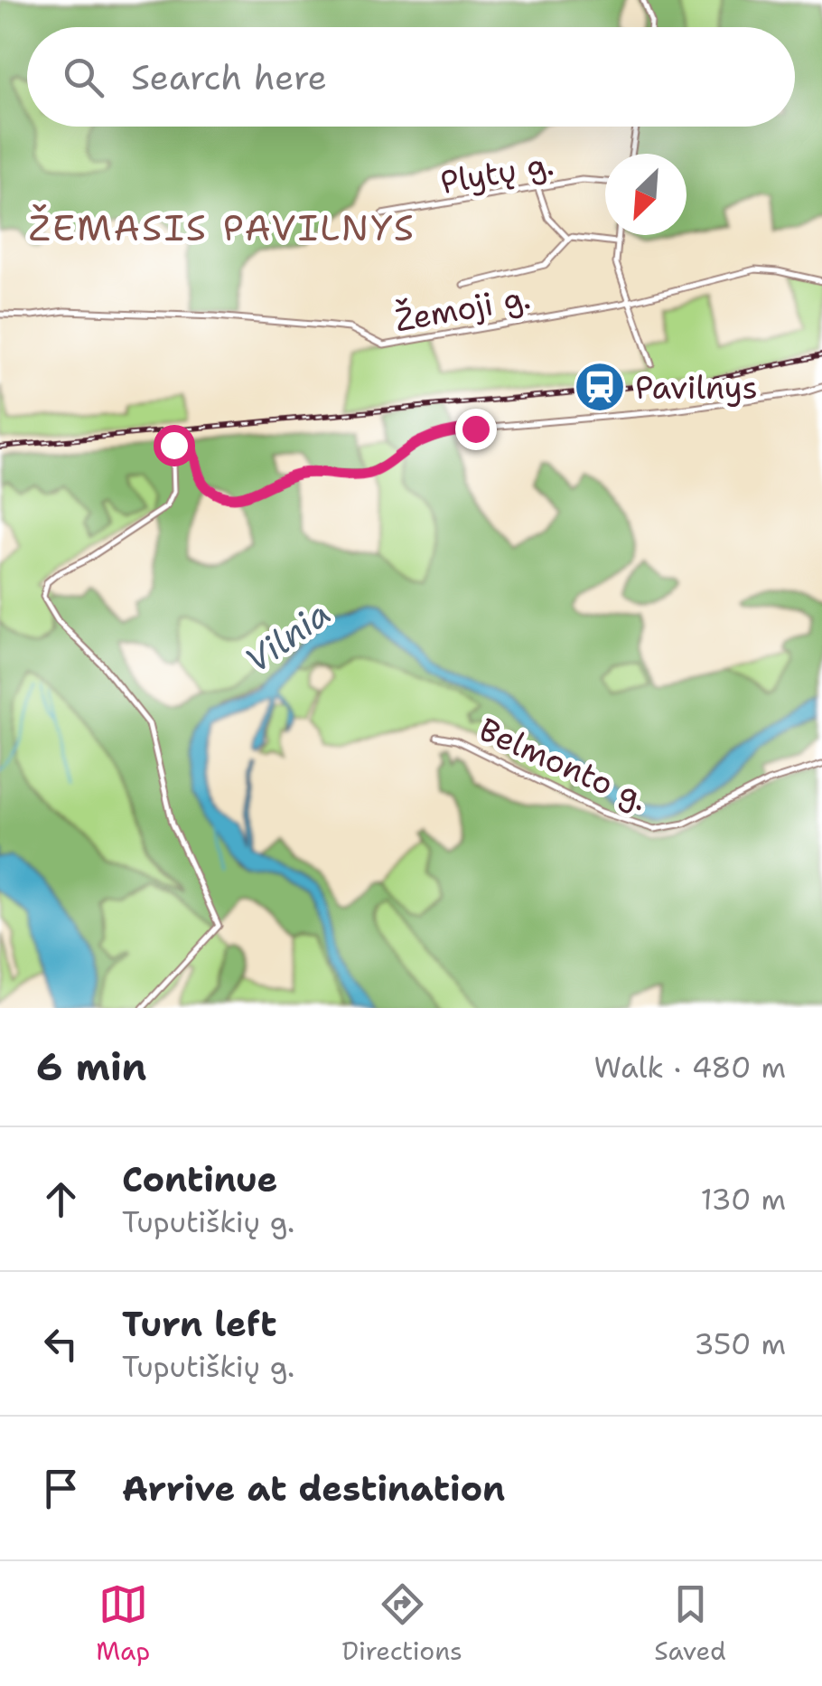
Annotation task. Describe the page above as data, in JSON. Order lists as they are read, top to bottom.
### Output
{
  "streets": {
    "street": ["Plytų g.", "Žemoji g.", "Belmonto g."]
  },
  "districts": ["ŽEMASIS PAVILNYS"],
  "water": ["Vilnia"],
  "places": {
    "station": ["Pavilnys"]
  },
  "north": "bottom left",
  "page": {
    "search": "Search here",
    "heading": ["6 min", "Walk · 480 m"],
    "list": [
      ["Continue", "Tuputiškių g.", "130 m"],
      ["Turn left", "Tuputiškių g.", "350 m"],
      "Arrive at destination"
    ],
    "nav": ["Map", "Directions", "Saved"]
  }
}
